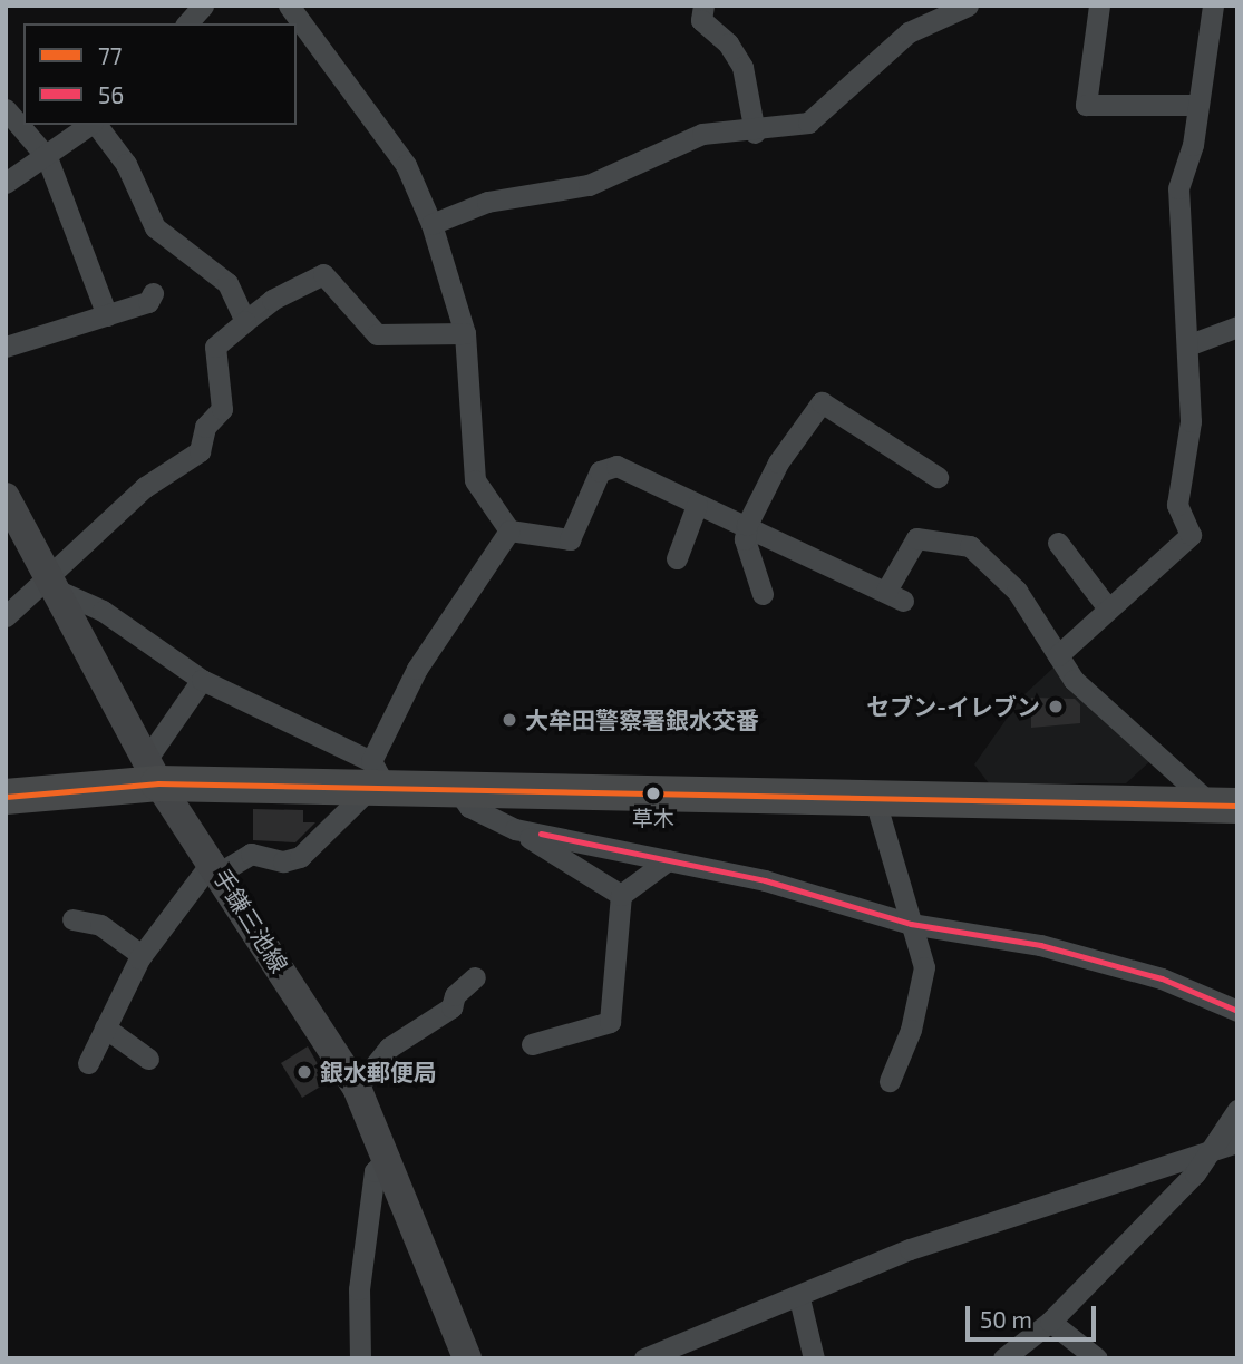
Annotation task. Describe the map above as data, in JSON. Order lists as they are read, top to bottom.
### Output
{
  "streets": {
    "main road": ["手鎌三池線"]
  },
  "places": [
    "セブン-イレブン",
    "大牟田警察署銀水交番",
    "草木",
    "銀水郵便局"
  ],
  "lines": ["transit line 77", "transit line 56"],
  "legend": ["77", "56"],
  "scale_bar": "50 m"
}
